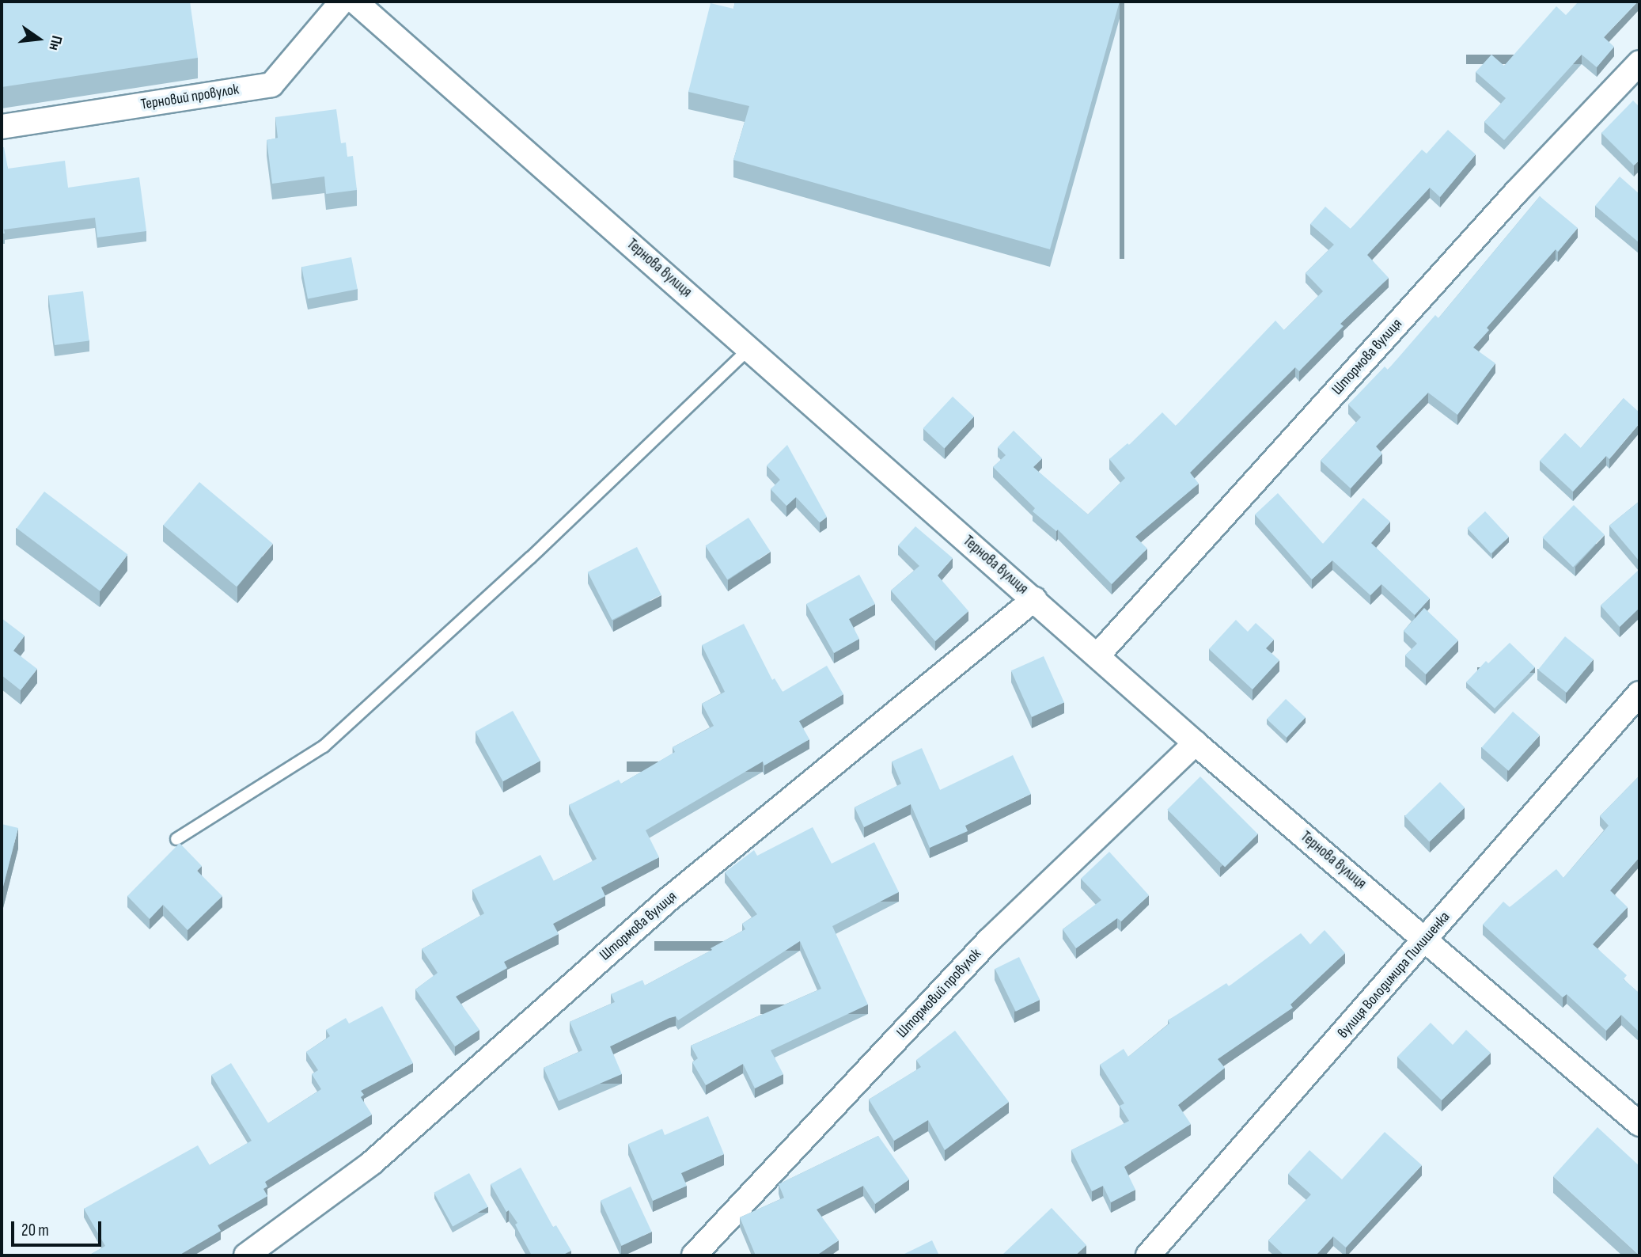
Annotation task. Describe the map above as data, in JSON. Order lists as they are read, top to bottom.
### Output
{
  "streets": {
    "street": [
      "Терновий провулок",
      "Тернова вулиця",
      "Штормова вулиця",
      "вулиця Володимира Пилишенка",
      "Штормовий провулок"
    ]
  },
  "crossings": [
    ["Тернова вулиця", "Штормова вулиця"],
    ["Тернова вулиця", "вулиця Володимира Пилишенка"],
    ["Тернова вулиця", "Штормовий провулок"]
  ],
  "scale_bar": "20 m",
  "north": "right"
}
